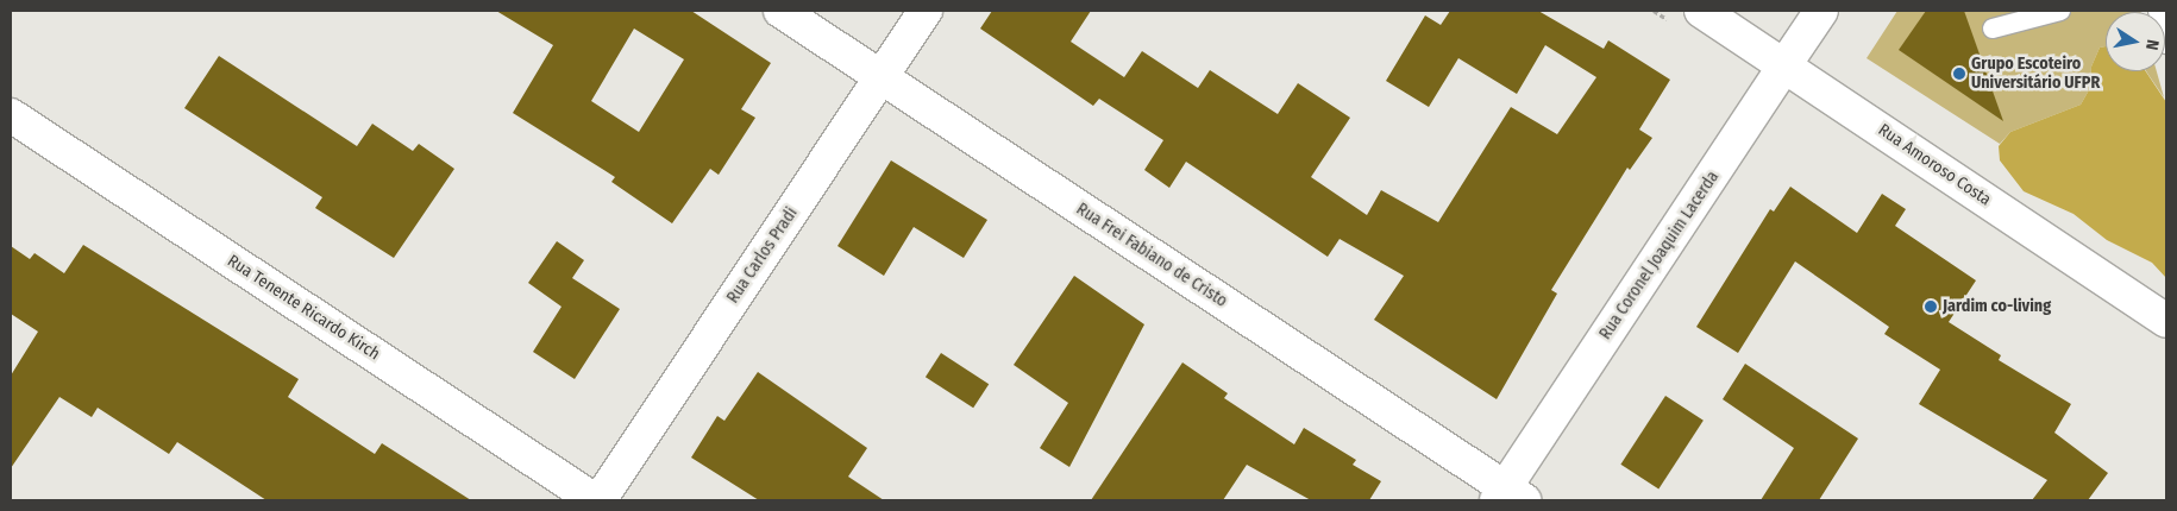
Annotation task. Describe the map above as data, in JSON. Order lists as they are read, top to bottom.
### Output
{
  "streets": {
    "street": [
      "Rua Amoroso Costa",
      "Rua Carlos Pradi",
      "Rua Frei Fabiano de Cristo",
      "Rua Coronel Joaquim Lacerda",
      "Rua Tenente Ricardo Kirch"
    ]
  },
  "crossings": [
    ["Rua Amoroso Costa", "Rua Coronel Joaquim Lacerda"],
    ["Rua Carlos Pradi", "Rua Frei Fabiano de Cristo"],
    ["Rua Carlos Pradi", "Rua Tenente Ricardo Kirch"],
    ["Rua Frei Fabiano de Cristo", "Rua Coronel Joaquim Lacerda"]
  ],
  "places": ["Grupo Escoteiro Universitário UFPR", "Jardim co-living"],
  "north": "right"
}
